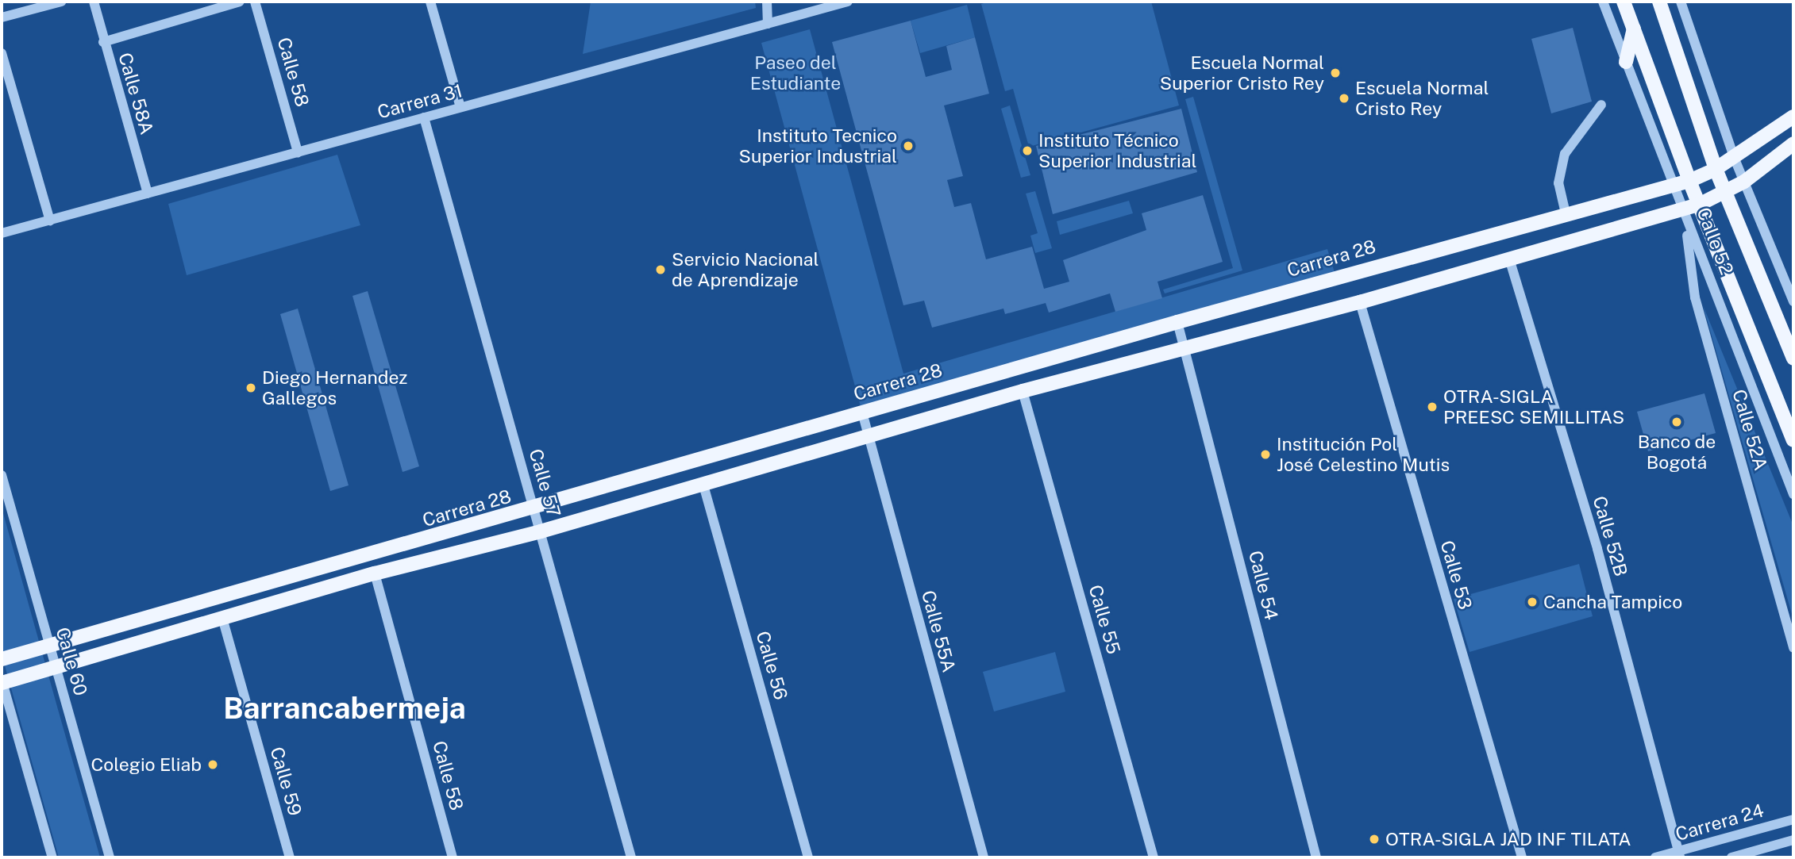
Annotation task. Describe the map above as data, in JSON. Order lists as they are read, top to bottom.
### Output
{
  "streets": {
    "main road": ["Calle 52", "Carrera 28"],
    "street": [
      "Calle 58",
      "Calle 58A",
      "Carrera 31",
      "Calle 52A",
      "Calle 57",
      "Calle 52B",
      "Calle 53",
      "Calle 54",
      "Calle 55",
      "Calle 55A",
      "Calle 60",
      "Calle 56",
      "Calle 59",
      "Carrera 24"
    ]
  },
  "crossings": [
    ["Calle 58", "Carrera 31"],
    ["Calle 58A", "Carrera 31"],
    ["Carrera 31", "Calle 57"],
    ["Calle 52", "Carrera 28"],
    ["Calle 52", "Calle 52A"],
    ["Carrera 28", "Calle 57"],
    ["Carrera 28", "Calle 54"],
    ["Carrera 28", "Calle 55A"],
    ["Carrera 28", "Calle 60"],
    ["Calle 52B", "Carrera 24"]
  ],
  "districts": ["Barrancabermeja"],
  "parks": ["Paseo del Estudiante"],
  "places": [
    "Escuela Normal Superior Cristo Rey",
    "Escuela Normal Cristo Rey",
    "Instituto Tecnico Superior Industrial",
    "Instituto Técnico Superior Industrial",
    "Servicio Nacional de Aprendizaje",
    "Diego Hernandez Gallegos",
    "OTRA-SIGLA PREESC SEMILLITAS",
    "Banco de Bogotá",
    "Institución Pol José Celestino Mutis",
    "Cancha Tampico",
    "Colegio Eliab",
    "OTRA-SIGLA JAD INF TILATA"
  ]
}
